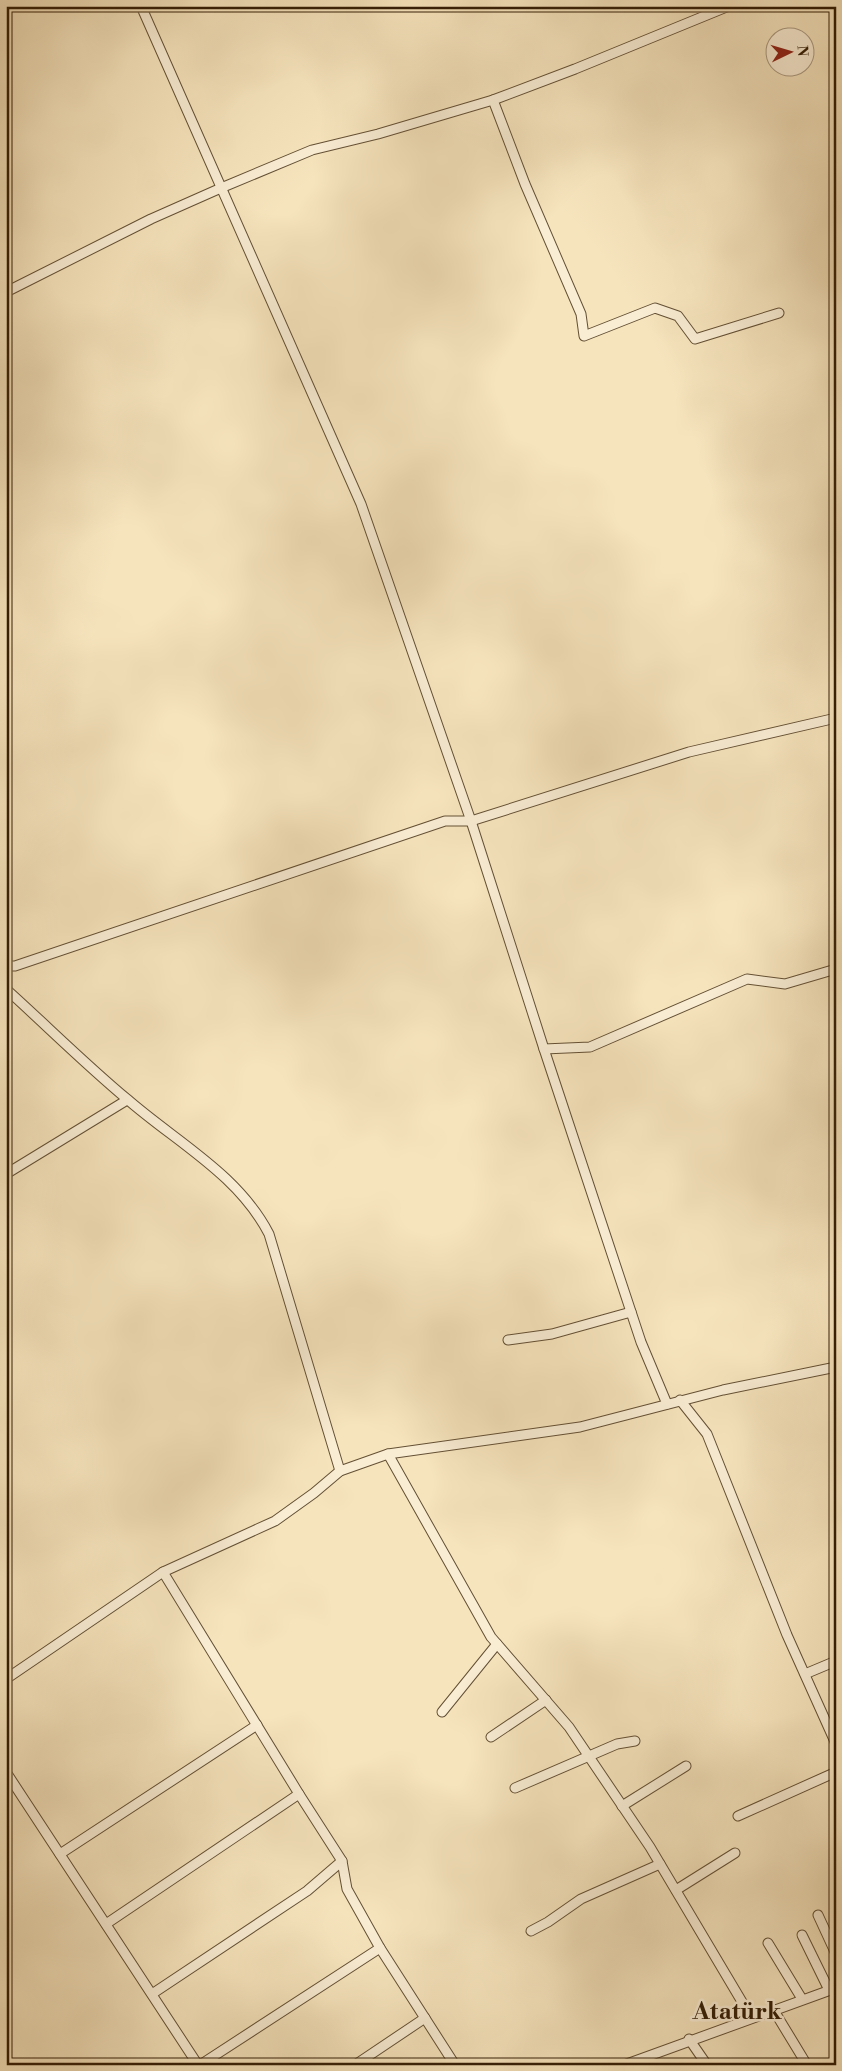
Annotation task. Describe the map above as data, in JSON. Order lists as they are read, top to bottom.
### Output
{
  "districts": ["Atatürk"],
  "north": "right"
}
